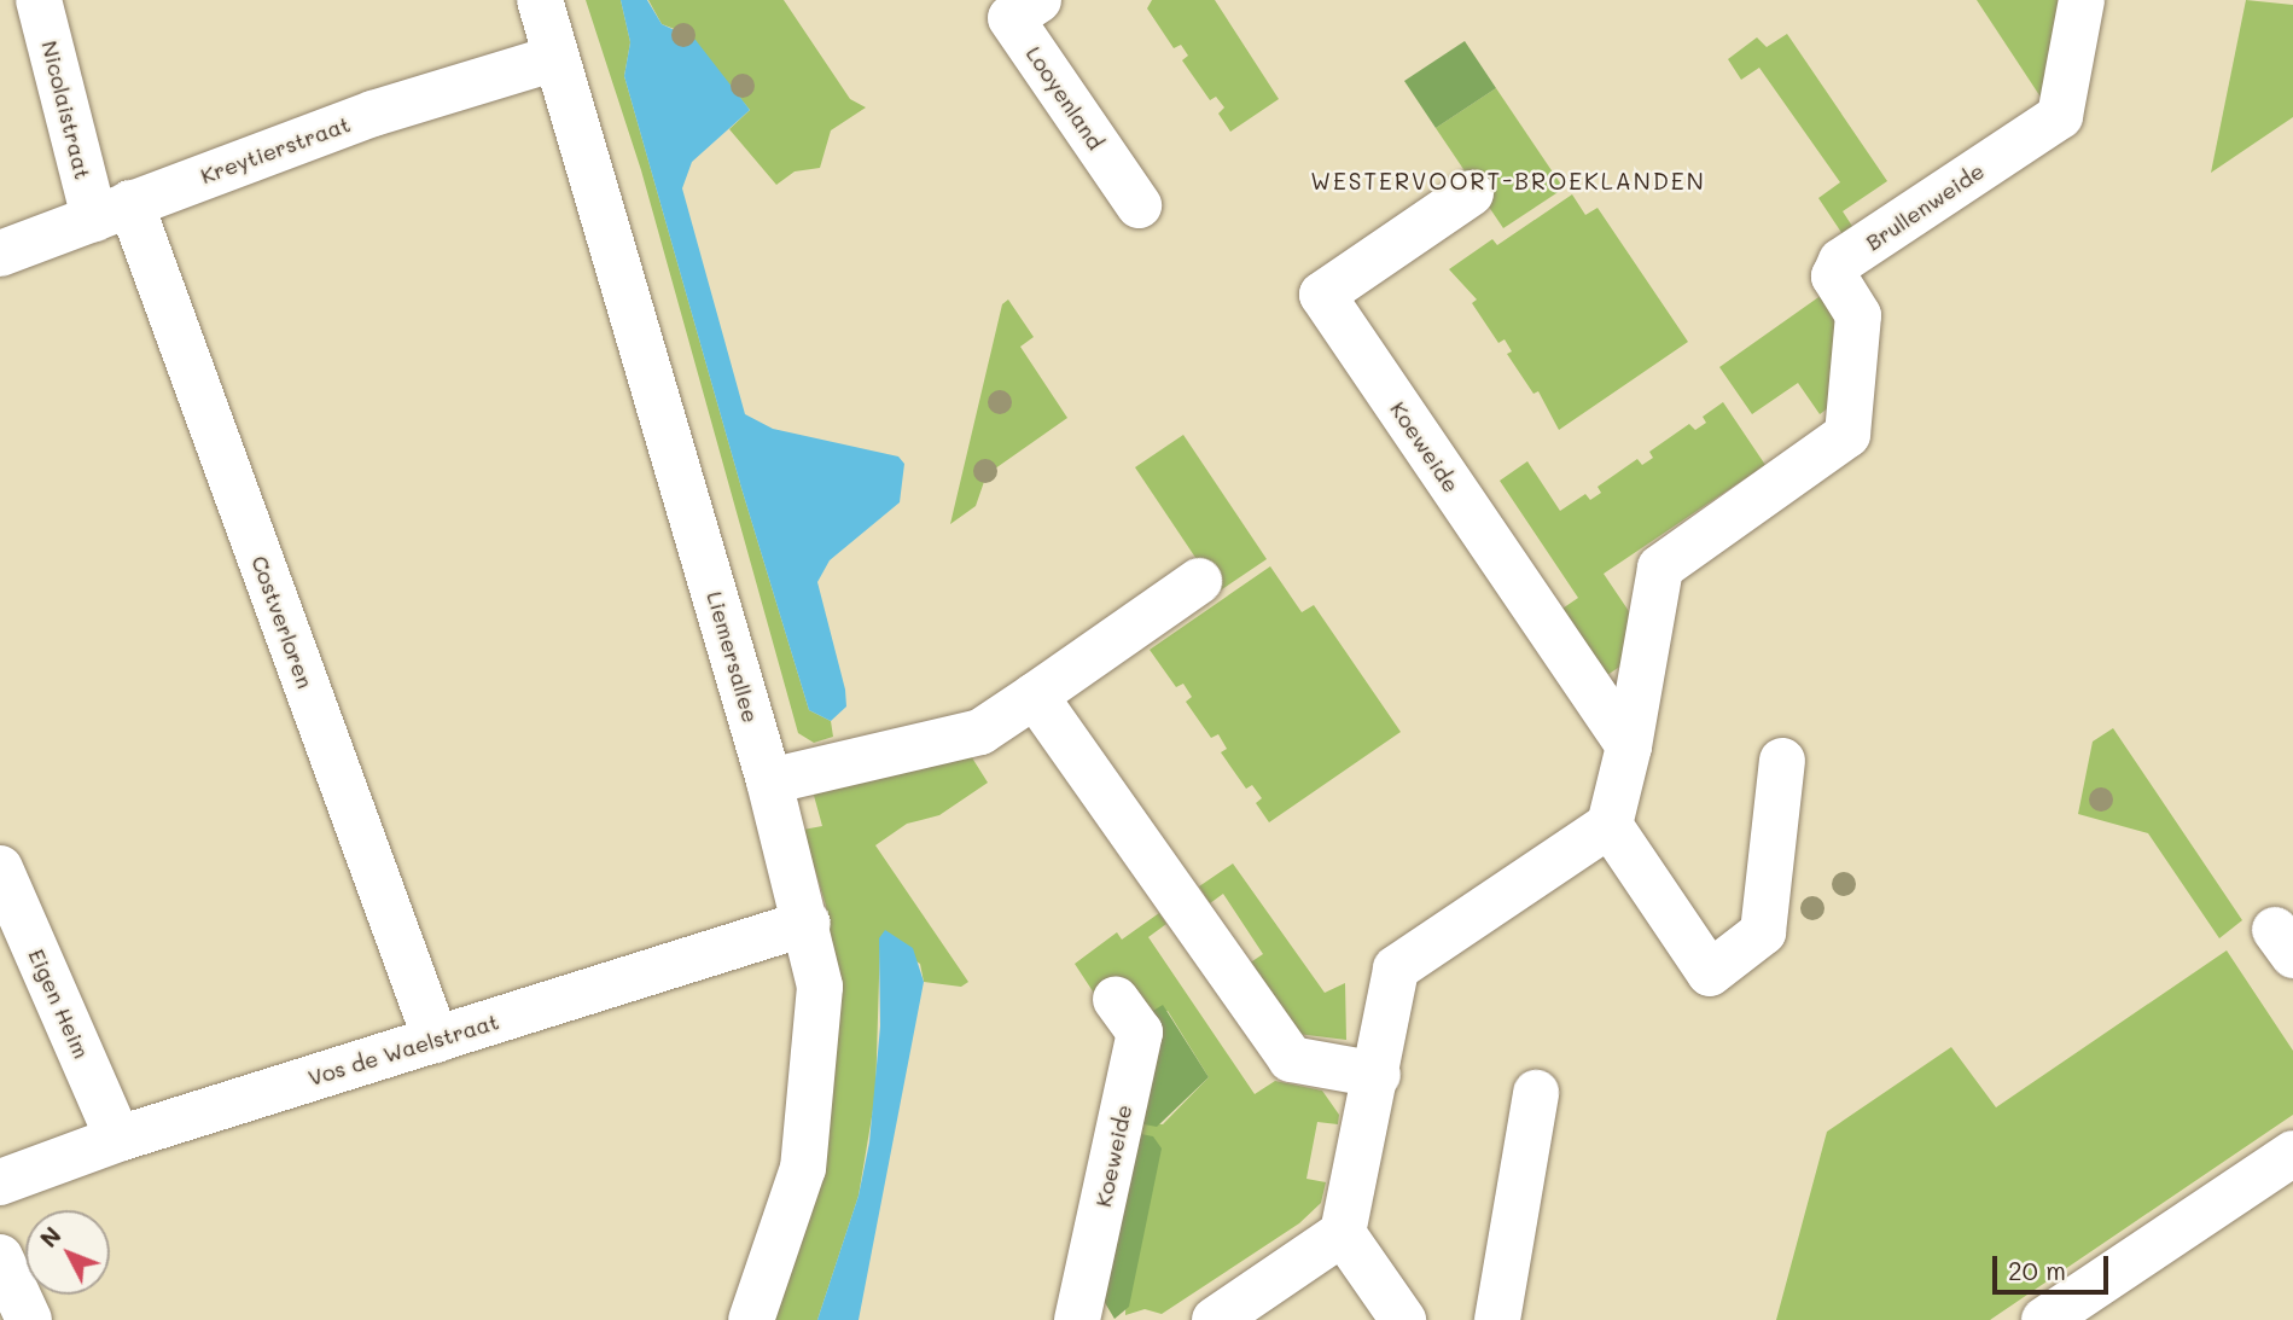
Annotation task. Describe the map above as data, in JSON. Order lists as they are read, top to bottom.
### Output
{
  "streets": {
    "street": [
      "Looyenland",
      "Nicolaistraat",
      "Kreytierstraat",
      "Brullenweide",
      "Koeweide",
      "Costverloren",
      "Liemersallee",
      "Eigen Heim",
      "Vos de Waelstraat"
    ]
  },
  "crossings": [
    ["Nicolaistraat", "Kreytierstraat"],
    ["Nicolaistraat", "Costverloren"],
    ["Kreytierstraat", "Costverloren"],
    ["Kreytierstraat", "Liemersallee"],
    ["Brullenweide", "Koeweide"],
    ["Costverloren", "Vos de Waelstraat"],
    ["Liemersallee", "Vos de Waelstraat"],
    ["Eigen Heim", "Vos de Waelstraat"]
  ],
  "districts": ["WESTERVOORT-BROEKLANDEN"],
  "scale_bar": "20 m",
  "north": "top left"
}
